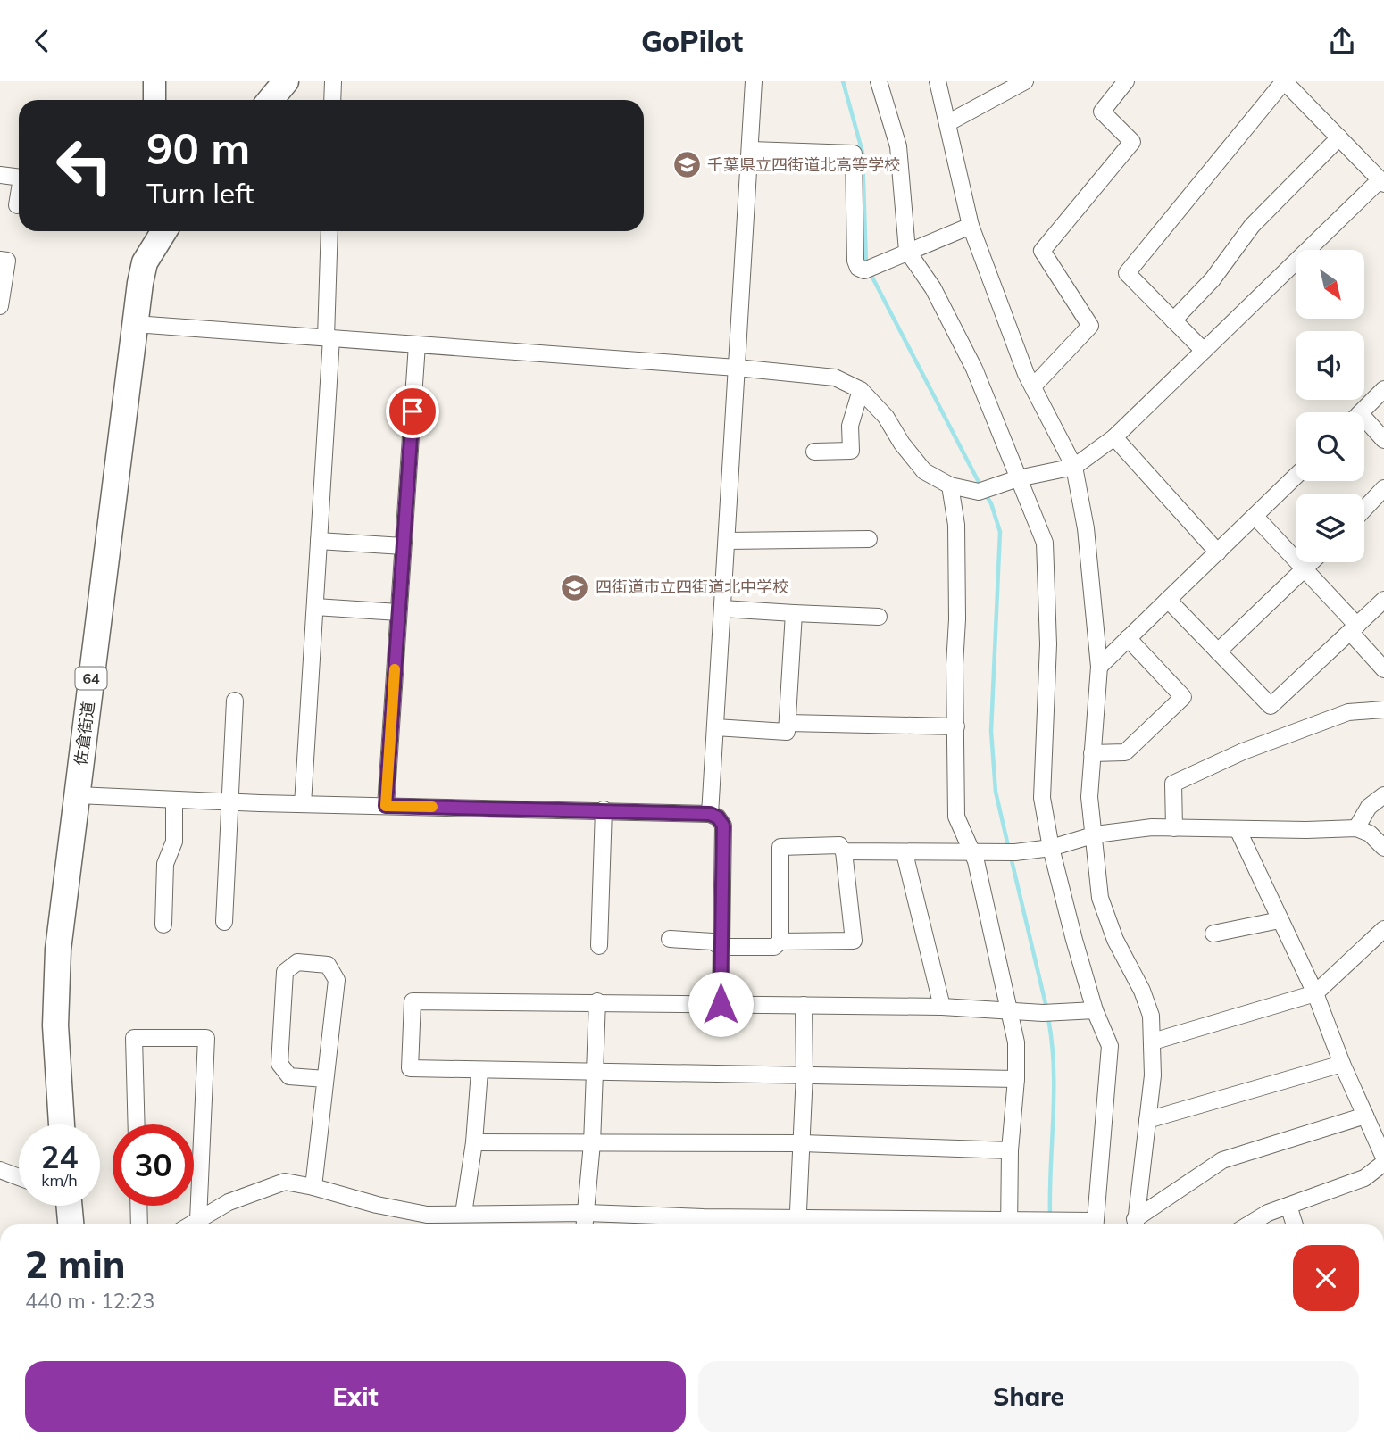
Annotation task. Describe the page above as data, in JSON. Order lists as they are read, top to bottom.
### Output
{
  "streets": {
    "main road": ["64", "佐倉街道"]
  },
  "places": {
    "school or university": ["千葉県立四街道北高等学校", "四街道市立四街道北中学校"]
  },
  "north": "bottom right",
  "page": {
    "header": "GoPilot",
    "turn": ["90 m", "Turn left"],
    "speed": "24 km/h",
    "limit": "30",
    "heading": ["2 min", "440 m · 12:23"],
    "buttons": ["Exit", "Share"]
  }
}
